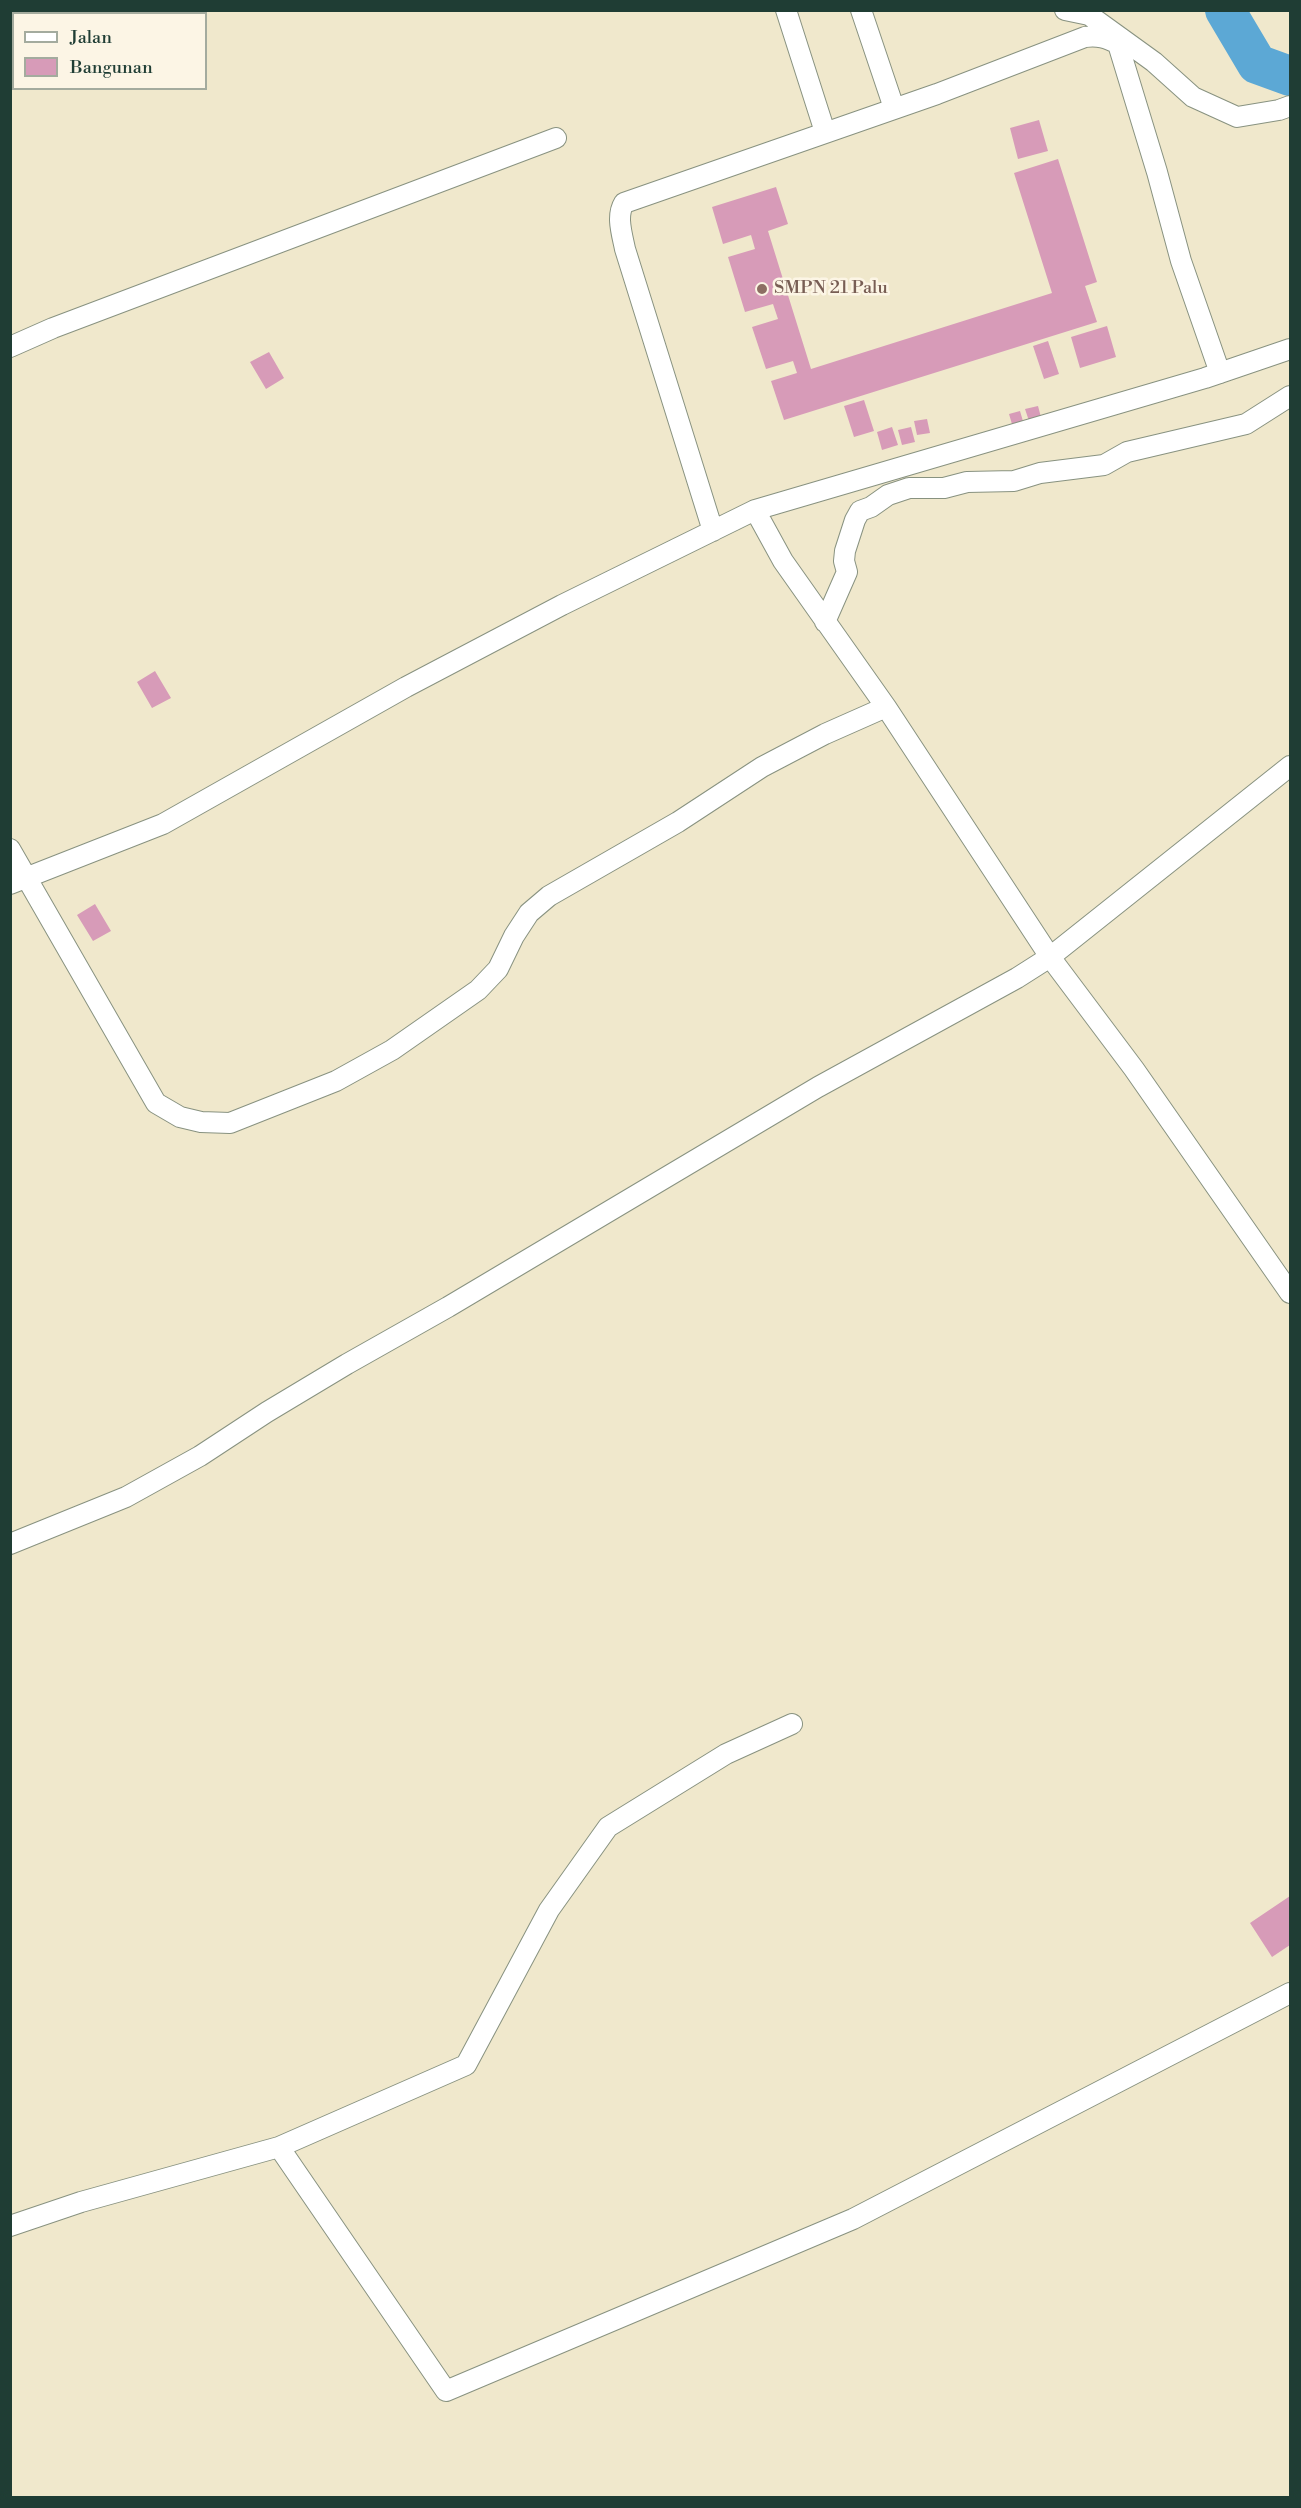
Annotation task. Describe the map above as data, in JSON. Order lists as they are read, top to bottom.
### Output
{
  "places": ["SMPN 21 Palu"],
  "legend": ["Jalan", "Bangunan"]
}
